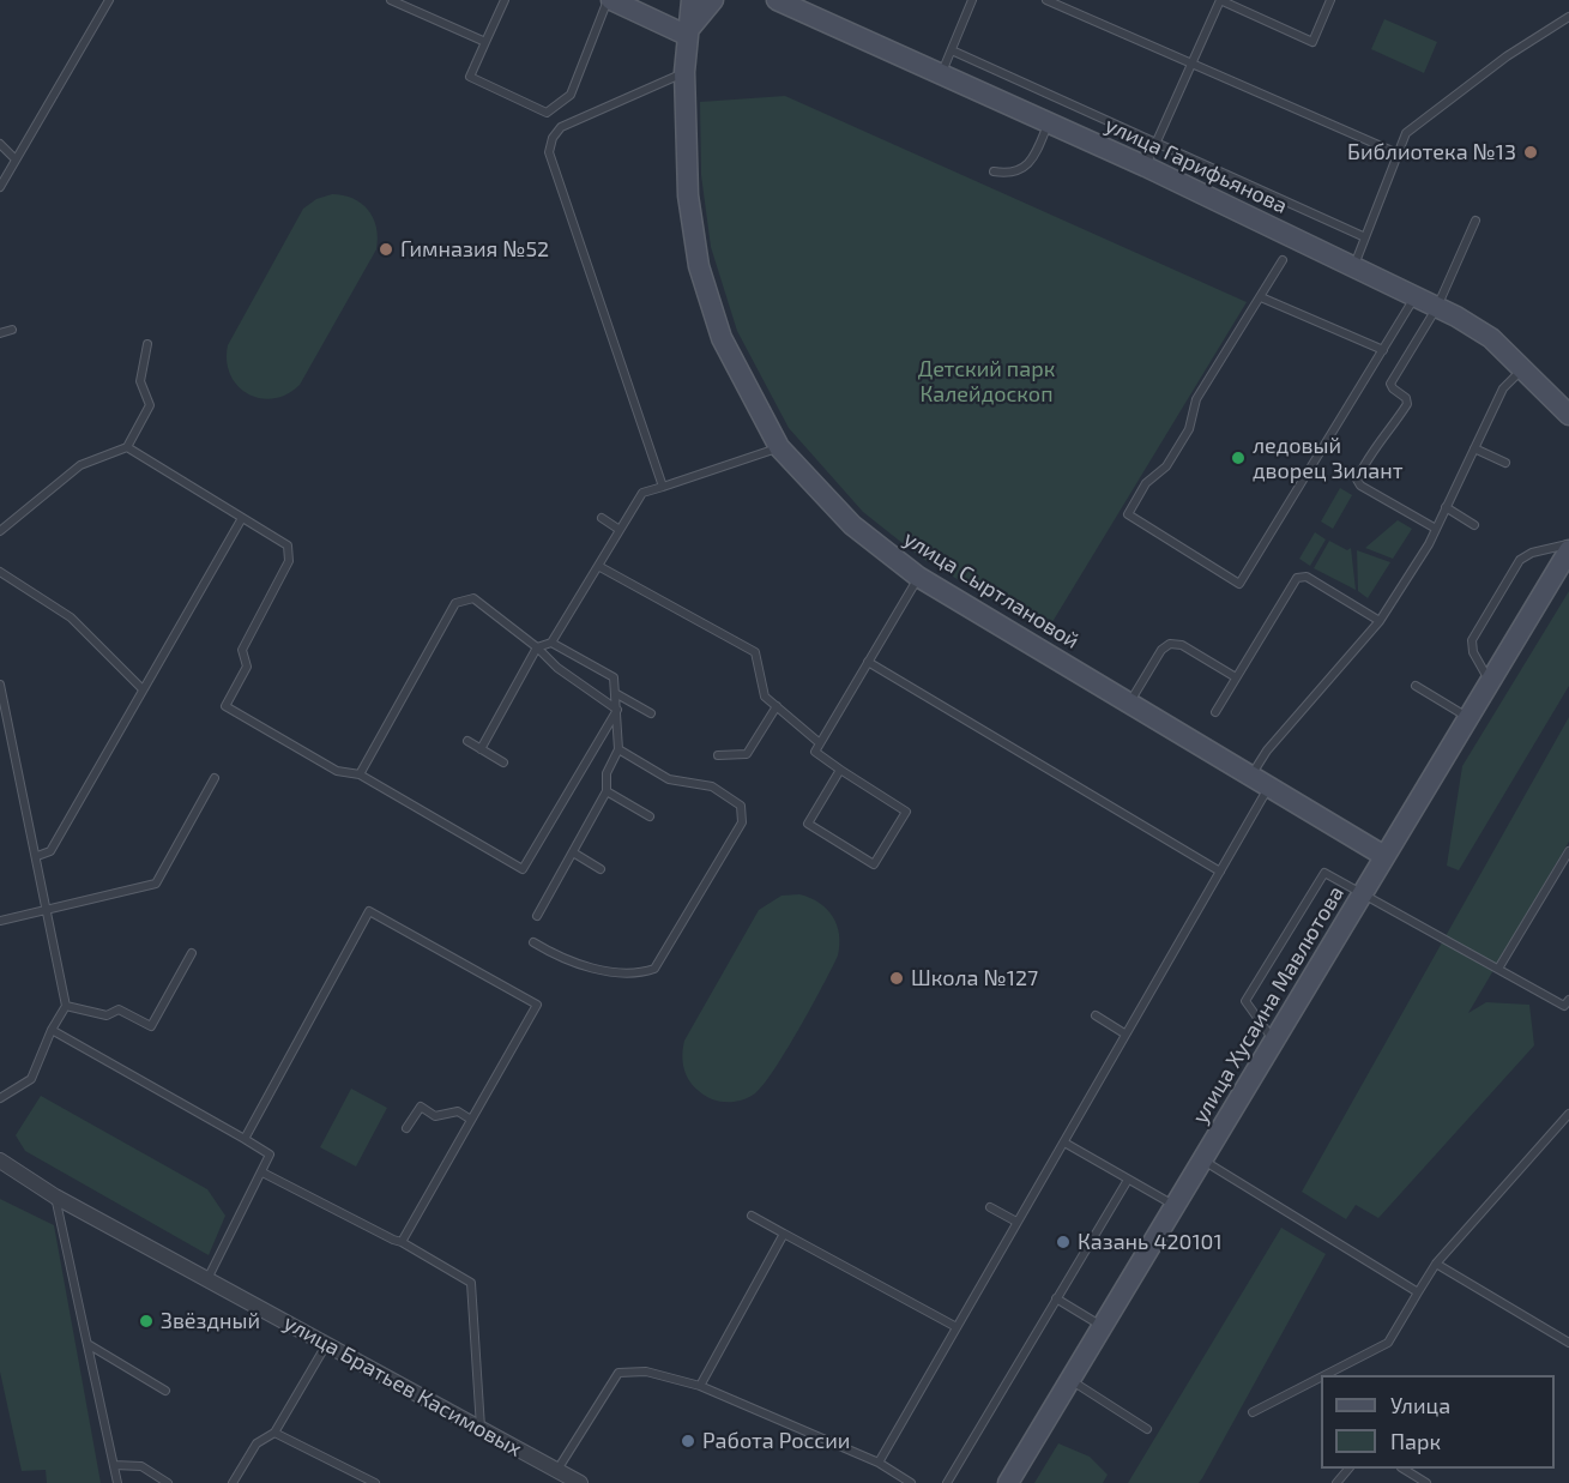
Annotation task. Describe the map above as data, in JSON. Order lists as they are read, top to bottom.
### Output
{
  "streets": {
    "street": [
      "улица Гарифьянова",
      "улица Сыртлановой",
      "улица Хусаина Мавлютова",
      "улица Братьев Касимовых"
    ]
  },
  "crossings": [
    ["улица Сыртлановой", "улица Хусаина Мавлютова"]
  ],
  "parks": ["Детский парк Калейдоскоп"],
  "places": [
    "Библиотека №13",
    "Гимназия №52",
    "ледовый дворец Зилант",
    "Школа №127",
    "Казань 420101",
    "Звёздный",
    "Работа России"
  ],
  "legend": ["Улица", "Парк"]
}
